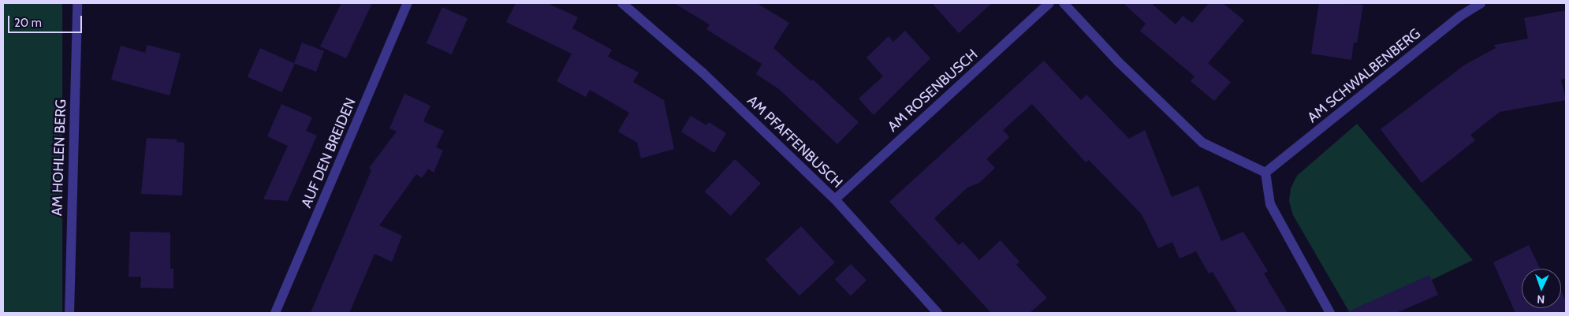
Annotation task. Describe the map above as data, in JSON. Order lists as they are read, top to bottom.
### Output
{
  "streets": {
    "street": [
      "AM SCHWALBENBERG",
      "AM ROSENBUSCH",
      "AM PFAFFENBUSCH",
      "AUF DEN BREIDEN",
      "AM HOHLEN BERG"
    ]
  },
  "crossings": [
    ["AM ROSENBUSCH", "AM PFAFFENBUSCH"]
  ],
  "scale_bar": "20 m",
  "north": "bottom"
}
